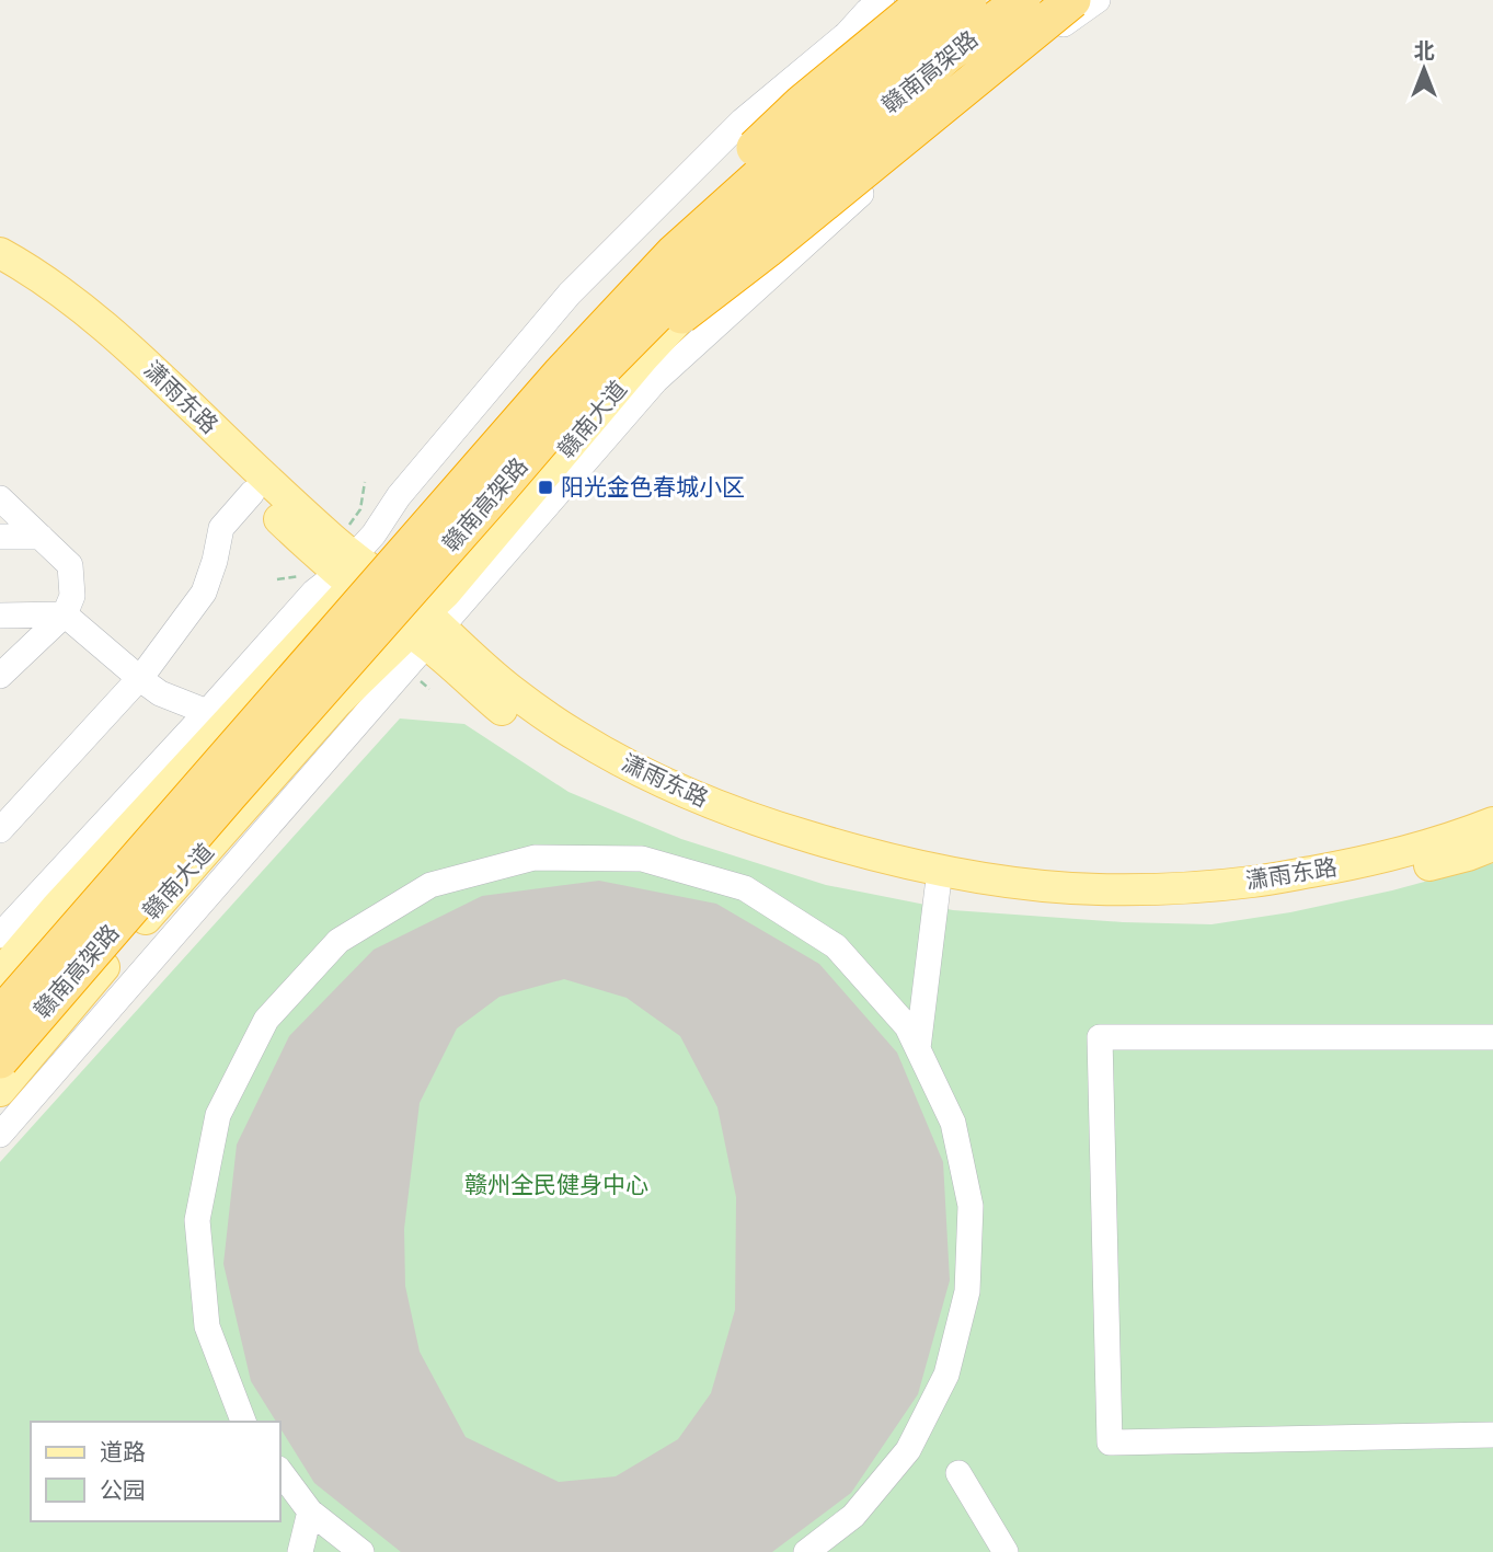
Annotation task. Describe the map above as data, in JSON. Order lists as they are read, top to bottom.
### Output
{
  "streets": {
    "highway": ["赣南高架路"],
    "main road": ["潇雨东路", "赣南大道"]
  },
  "crossings": [
    ["潇雨东路", "赣南大道"]
  ],
  "parks": ["赣州全民健身中心"],
  "places": {
    "transit": ["阳光金色春城小区"]
  },
  "legend": ["道路", "公园"],
  "north": "top"
}
